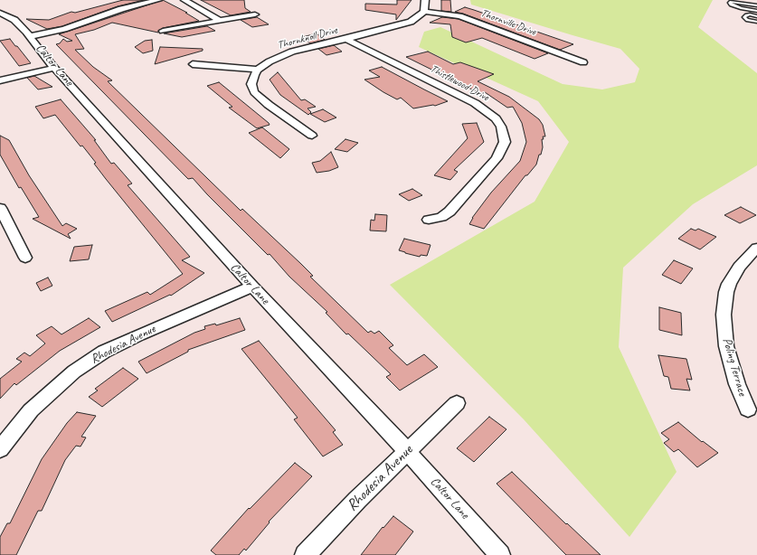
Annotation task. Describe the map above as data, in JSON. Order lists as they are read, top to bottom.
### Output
{
  "streets": {
    "street": [
      "Thornville Drive",
      "Thornknoll Drive",
      "Caltor Lane",
      "Thistlewood Drive",
      "Rhodesia Avenue",
      "Poling Terrace"
    ]
  },
  "crossings": [
    ["Thornville Drive", "Thornknoll Drive"],
    ["Thornknoll Drive", "Thistlewood Drive"],
    ["Caltor Lane", "Rhodesia Avenue"]
  ]
}
